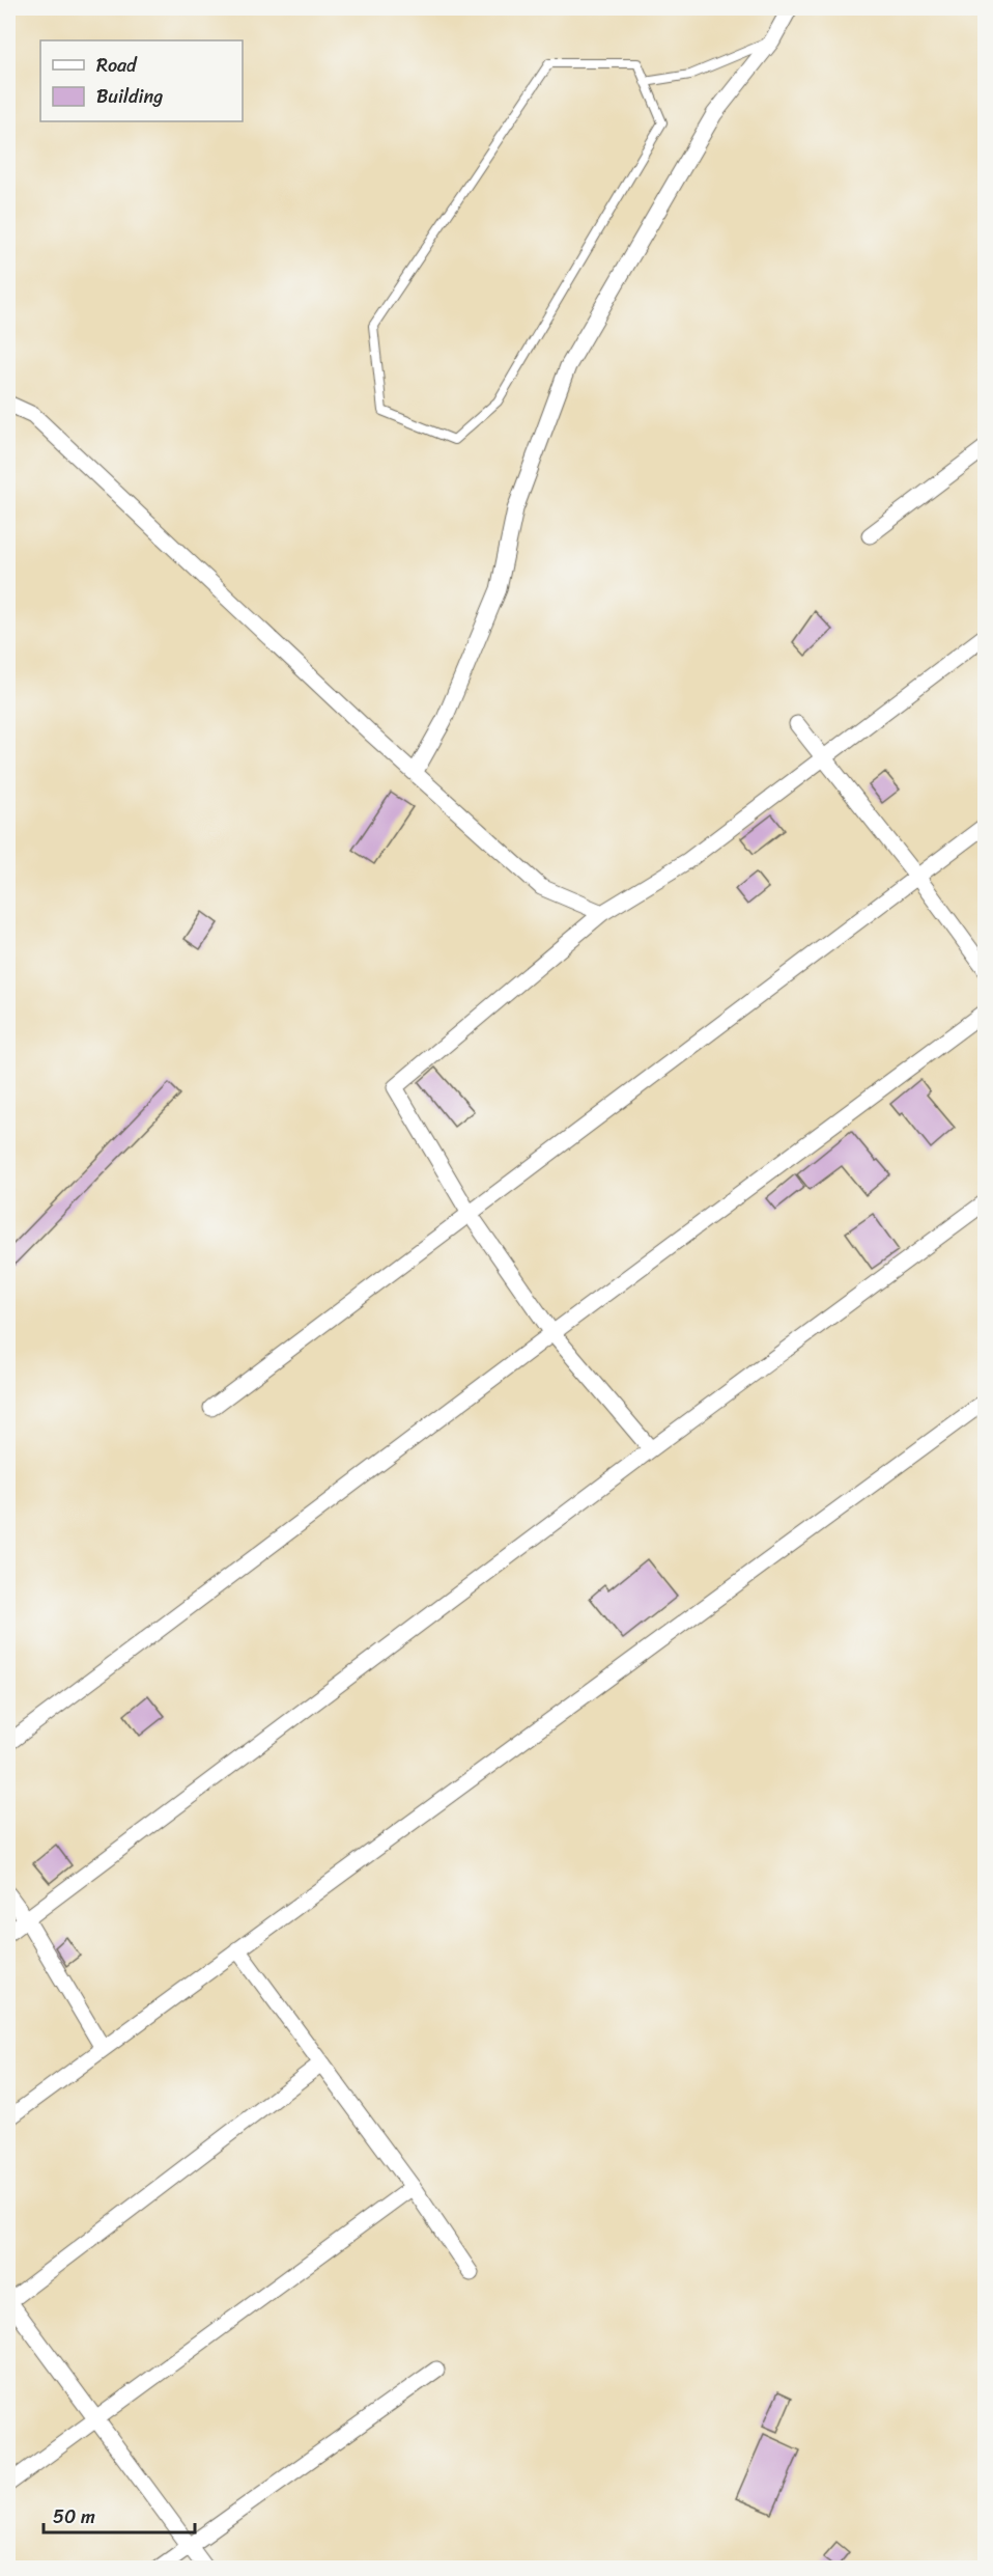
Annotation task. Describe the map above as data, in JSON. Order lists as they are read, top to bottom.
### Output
{
  "legend": ["Road", "Building"],
  "scale_bar": "50 m"
}
